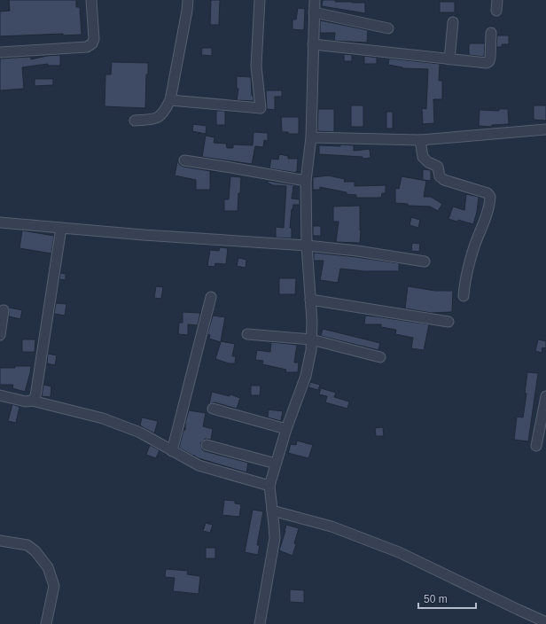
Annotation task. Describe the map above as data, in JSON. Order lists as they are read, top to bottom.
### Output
{
  "scale_bar": "50 m"
}
